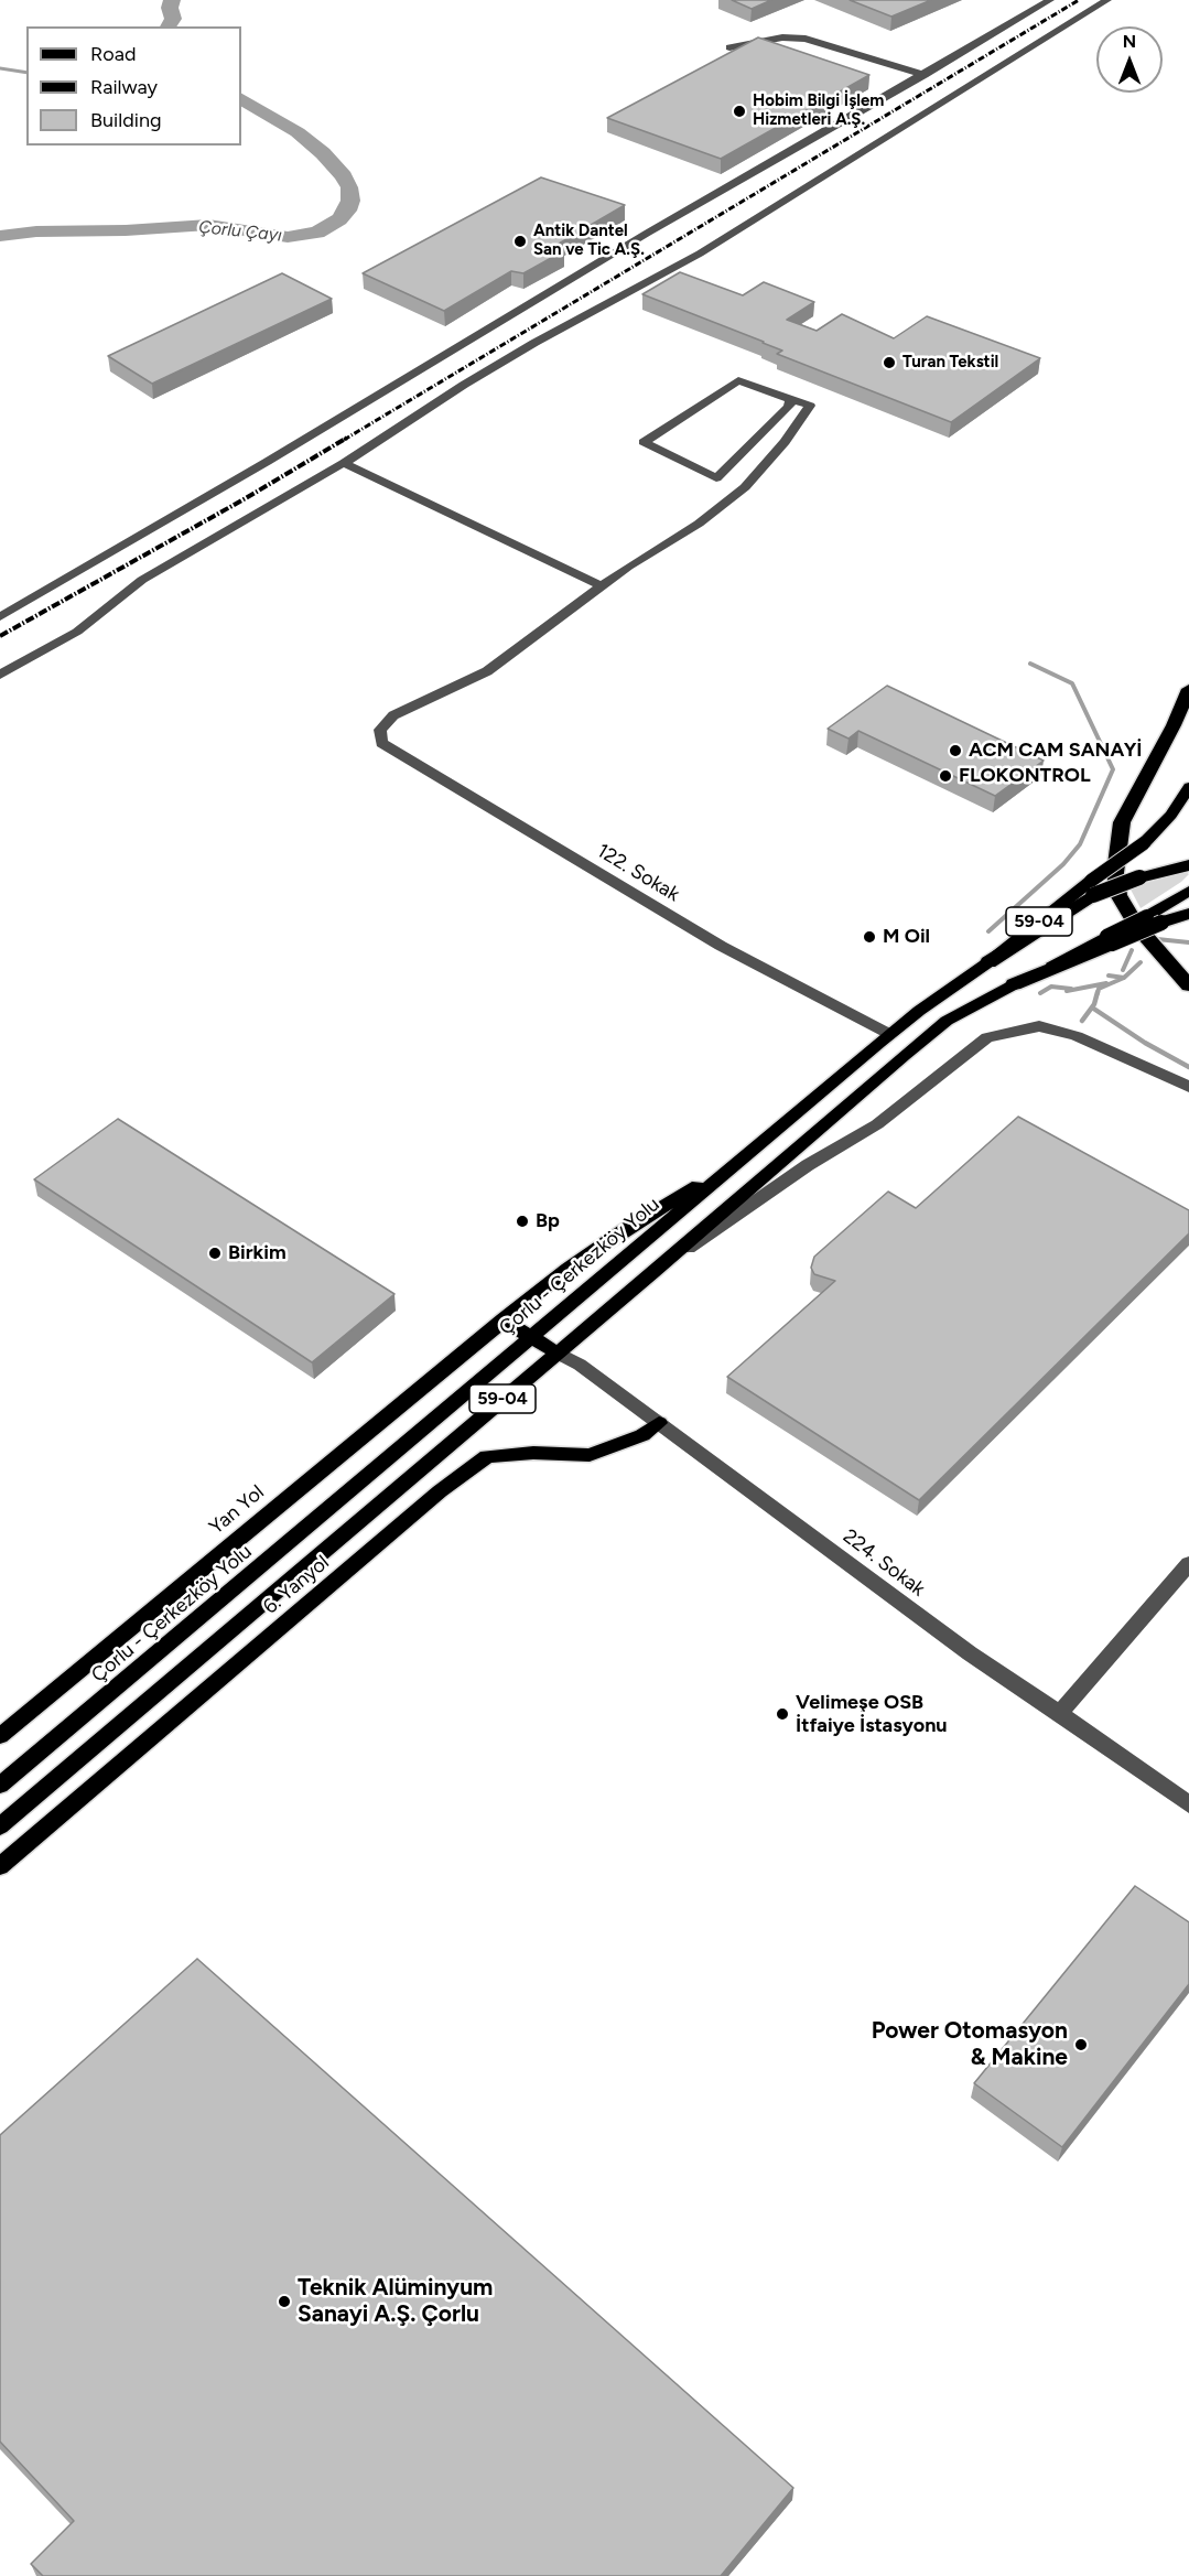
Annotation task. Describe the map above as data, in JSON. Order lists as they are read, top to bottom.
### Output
{
  "streets": {
    "main road": [
      "59-04",
      "Çorlu - Çerkezköy Yolu",
      "Yan Yol",
      "6. Yanyol"
    ],
    "street": ["122. Sokak", "224. Sokak"]
  },
  "crossings": [
    ["122. Sokak", "Çorlu - Çerkezköy Yolu"],
    ["59-04", "224. Sokak"],
    ["Çorlu - Çerkezköy Yolu", "Yan Yol"],
    ["224. Sokak", "6. Yanyol"]
  ],
  "water": ["Çorlu Çayı"],
  "places": [
    "Hobim Bilgi İşlem Hizmetleri A.Ş.",
    "Antik Dantel San ve Tic A.Ş.",
    "Turan Tekstil",
    "ACM CAM SANAYİ",
    "FLOKONTROL",
    "M Oil",
    "Bp",
    "Birkim",
    "Velimeşe OSB İtfaiye İstasyonu",
    "Power Otomasyon & Makine",
    "Teknik Alüminyum Sanayi A.Ş. Çorlu"
  ],
  "legend": ["Road", "Railway", "Building"],
  "north": "top"
}
